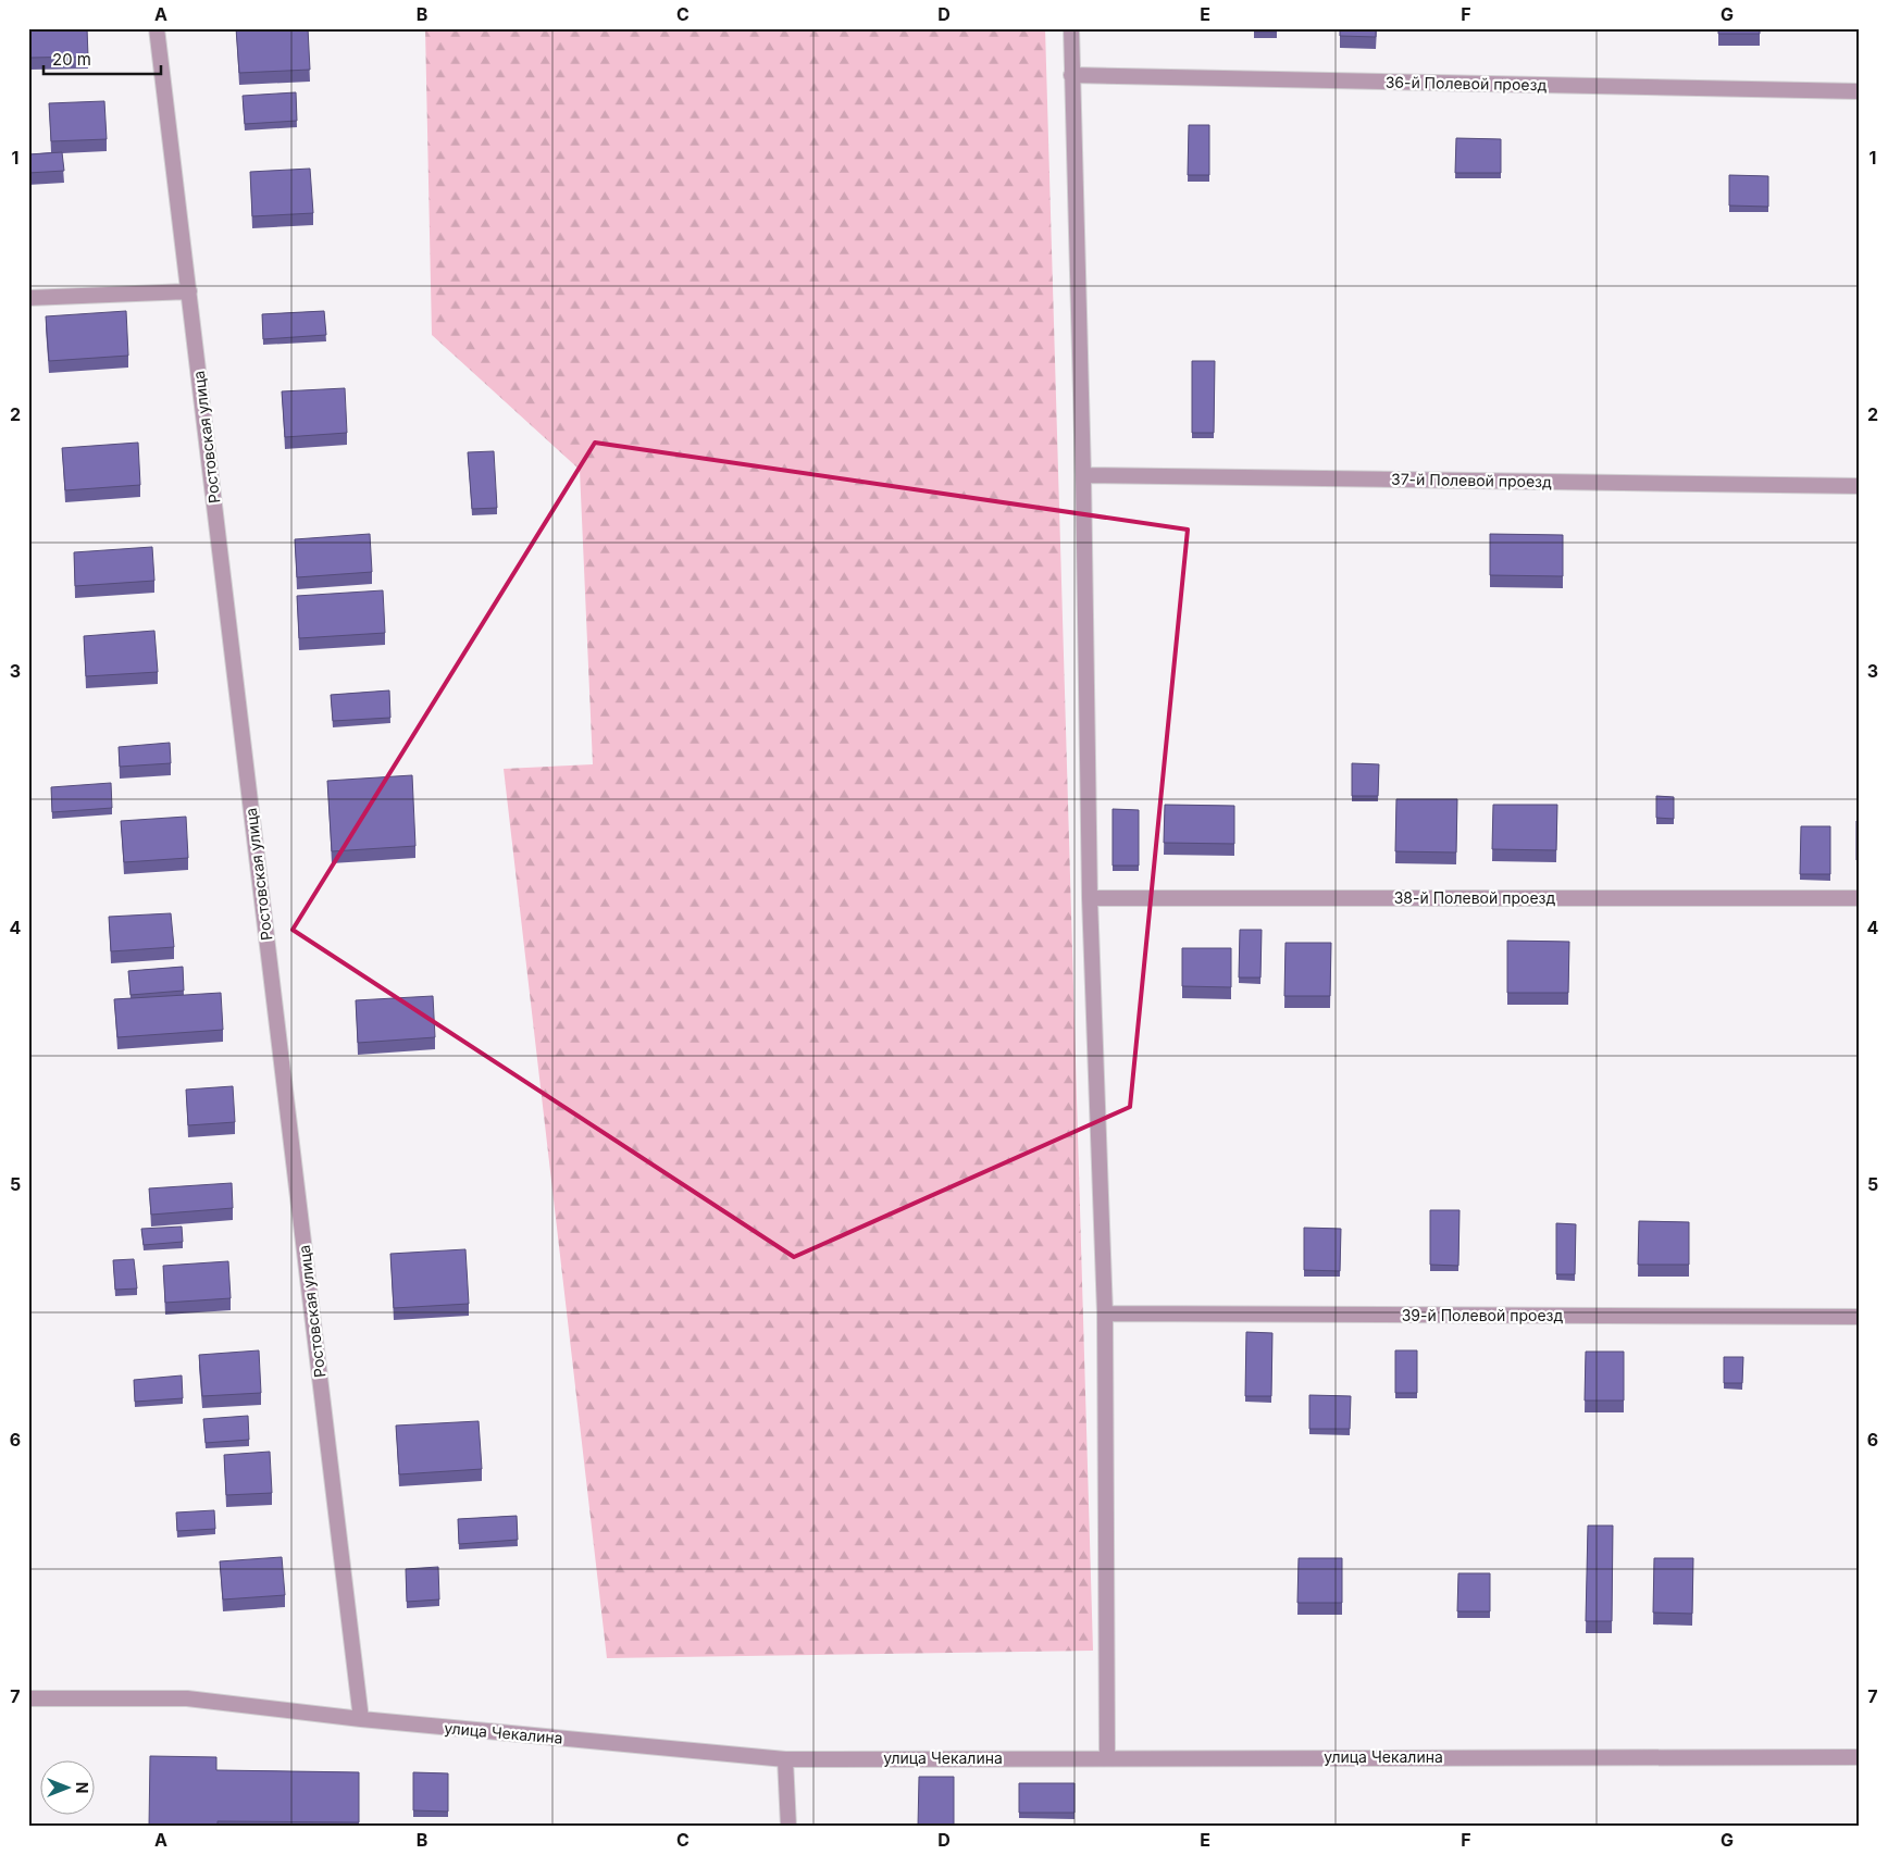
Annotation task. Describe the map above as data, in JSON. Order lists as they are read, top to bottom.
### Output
{
  "streets": {
    "street": [
      "36-й Полевой проезд",
      "Ростовская улица",
      "37-й Полевой проезд",
      "38-й Полевой проезд",
      "39-й Полевой проезд",
      "улица Чекалина"
    ]
  },
  "crossings": [
    ["Ростовская улица", "улица Чекалина"]
  ],
  "scale_bar": "20 m",
  "north": "right",
  "grid": {
    "columns": [
      "A",
      "B",
      "C",
      "D",
      "E",
      "F",
      "G"
    ],
    "rows": [
      "1",
      "2",
      "3",
      "4",
      "5",
      "6",
      "7"
    ]
  }
}
